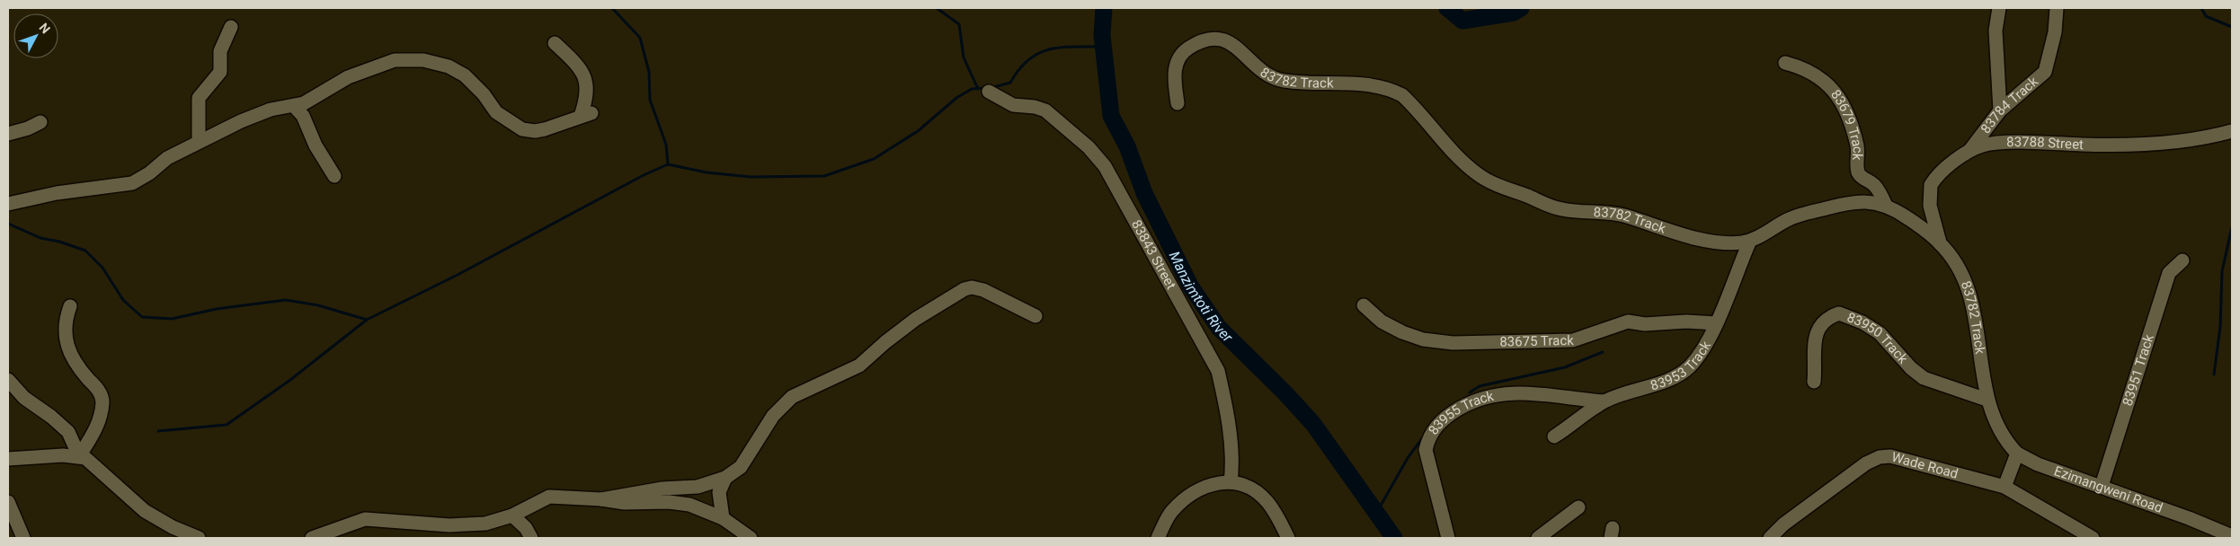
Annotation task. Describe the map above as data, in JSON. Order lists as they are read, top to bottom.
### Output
{
  "streets": {
    "street": [
      "83782 Track",
      "83784 Track",
      "83679 Track",
      "83788 Street",
      "83843 Street",
      "83950 Track",
      "83675 Track",
      "83953 Track",
      "83951 Track",
      "83955 Track",
      "Wade Road",
      "Ezimangweni Road"
    ]
  },
  "crossings": [
    ["83782 Track", "83679 Track"],
    ["83782 Track", "83788 Street"],
    ["83782 Track", "83950 Track"],
    ["83782 Track", "83953 Track"],
    ["83782 Track", "Ezimangweni Road"],
    ["83784 Track", "83788 Street"],
    ["83675 Track", "83953 Track"],
    ["83953 Track", "83955 Track"],
    ["83951 Track", "Ezimangweni Road"]
  ],
  "water": ["Manzimtoti River"],
  "north": "top right"
}
